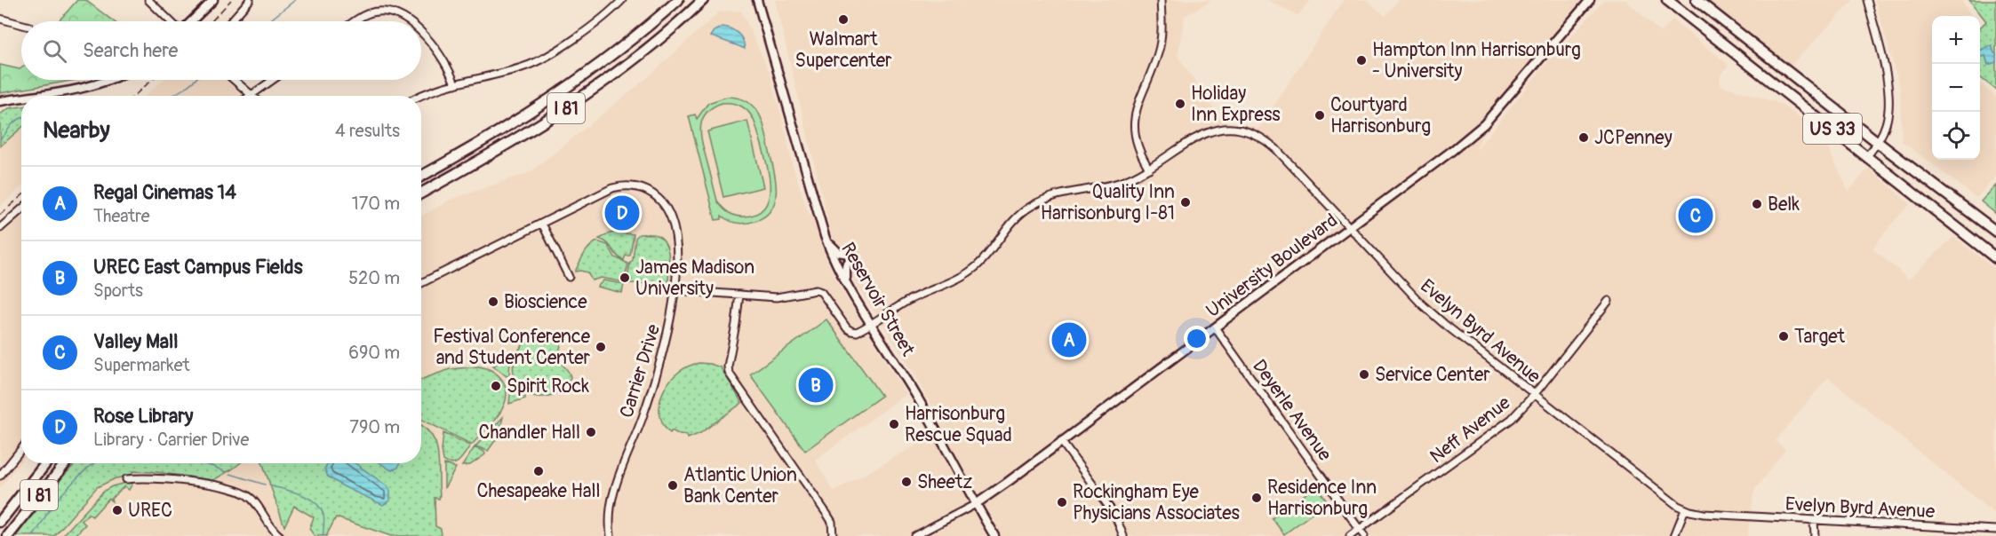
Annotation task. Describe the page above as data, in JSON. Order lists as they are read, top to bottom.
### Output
{
  "streets": {
    "highway": ["I 81", "US 33"],
    "main road": ["University Boulevard", "Reservoir Street"],
    "street": [
      "Evelyn Byrd Avenue",
      "Carrier Drive",
      "Deyerle Avenue",
      "Neff Avenue"
    ]
  },
  "crossings": [
    ["University Boulevard", "Reservoir Street"],
    ["University Boulevard", "Evelyn Byrd Avenue"],
    ["University Boulevard", "Deyerle Avenue"],
    ["Reservoir Street", "Evelyn Byrd Avenue"],
    ["Evelyn Byrd Avenue", "Neff Avenue"],
    ["Deyerle Avenue", "Neff Avenue"]
  ],
  "places": [
    "Walmart Supercenter",
    "Hampton Inn Harrisonburg - University",
    "Holiday Inn Express",
    "Courtyard Harrisonburg",
    "JCPenney",
    "Quality Inn Harrisonburg I-81",
    "Belk",
    "James Madison University",
    "Bioscience",
    "Target",
    "Festival Conference and Student Center",
    "Service Center",
    "Spirit Rock",
    "Harrisonburg Rescue Squad",
    "Chandler Hall",
    "Chesapeake Hall",
    "Sheetz",
    "Atlantic Union Bank Center",
    "Residence Inn Harrisonburg",
    "Rockingham Eye Physicians Associates",
    "UREC"
  ],
  "page": {
    "map_buttons": ["+", "−"],
    "search": "Search here",
    "heading": ["Nearby", "4 results"],
    "list": [
      {
        "mark": "A",
        "name": "Regal Cinemas 14",
        "note": "Theatre",
        "value": "170 m"
      },
      {
        "mark": "B",
        "name": "UREC East Campus Fields",
        "note": "Sports",
        "value": "520 m"
      },
      {
        "mark": "C",
        "name": "Valley Mall",
        "note": "Supermarket",
        "value": "690 m"
      },
      {
        "mark": "D",
        "name": "Rose Library",
        "note": "Library · Carrier Drive",
        "value": "790 m"
      }
    ],
    "pins": [
      "D",
      "C",
      "A",
      "B"
    ]
  }
}
